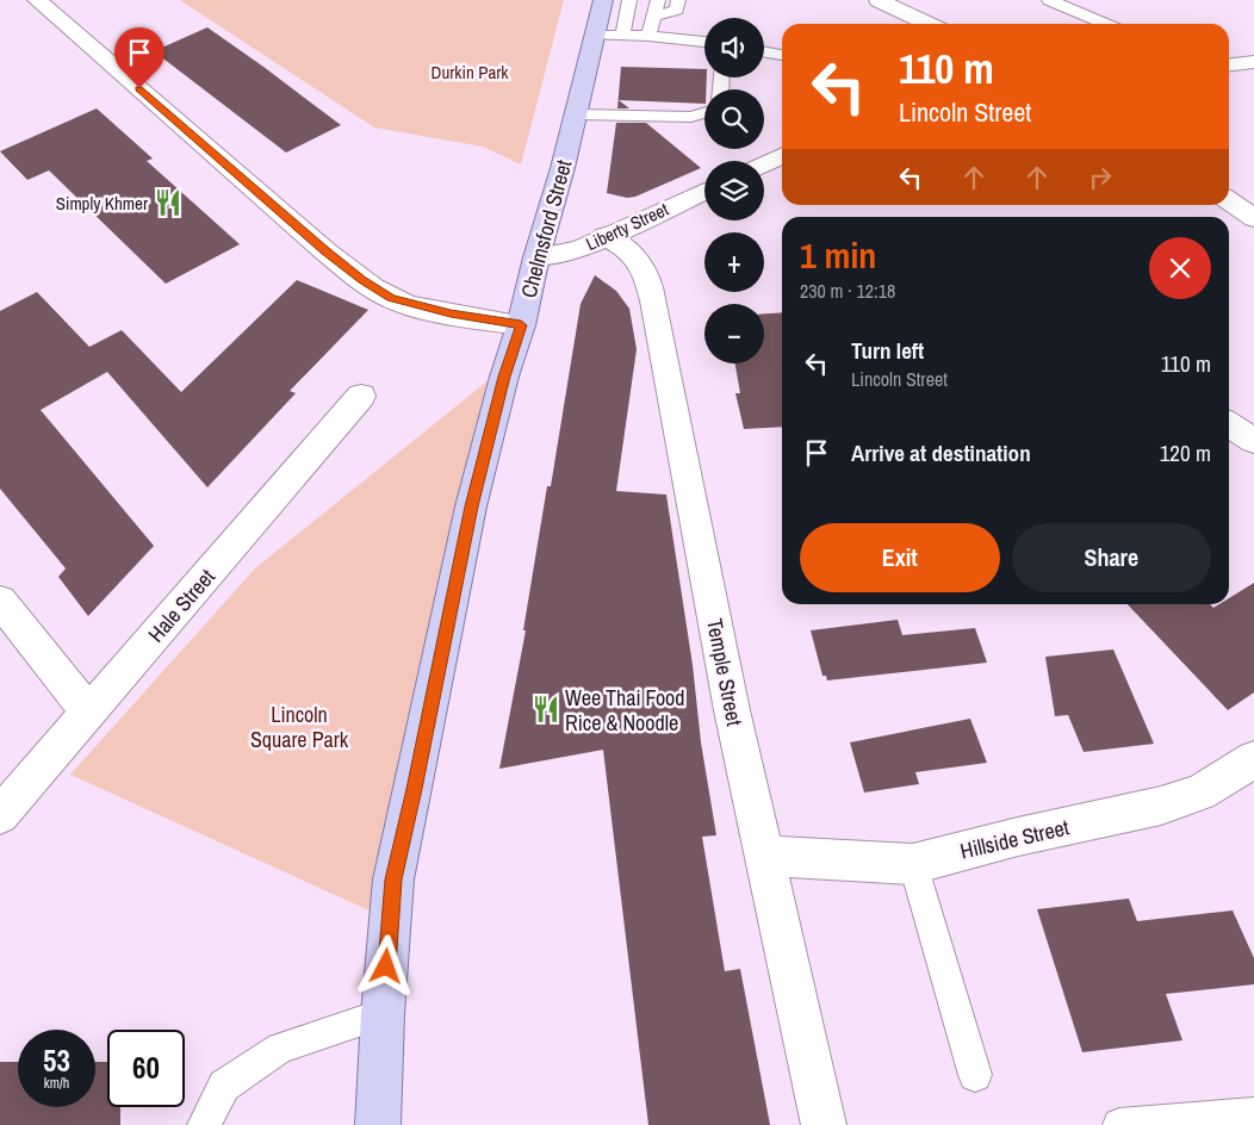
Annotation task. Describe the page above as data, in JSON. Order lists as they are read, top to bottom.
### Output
{
  "streets": {
    "main road": ["Chelmsford Street"],
    "street": [
      "Liberty Street",
      "Hale Street",
      "Temple Street",
      "Hillside Street"
    ]
  },
  "crossings": [
    ["Liberty Street", "Chelmsford Street"],
    ["Liberty Street", "Temple Street"],
    ["Temple Street", "Hillside Street"]
  ],
  "parks": ["Durkin Park", "Lincoln Square Park"],
  "places": {
    "restaurant": ["Simply Khmer", "Wee Thai Food Rice & Noodle"]
  },
  "page": {
    "map_buttons": ["+", "−"],
    "turn": ["110 m", "Lincoln Street"],
    "heading": ["1 min", "230 m · 12:18"],
    "list": [
      {
        "name": "Turn left",
        "note": "Lincoln Street",
        "value": "110 m"
      },
      {
        "name": "Arrive at destination",
        "value": "120 m"
      }
    ],
    "buttons": ["Exit", "Share"],
    "speed": "53 km/h",
    "limit": "60"
  }
}
